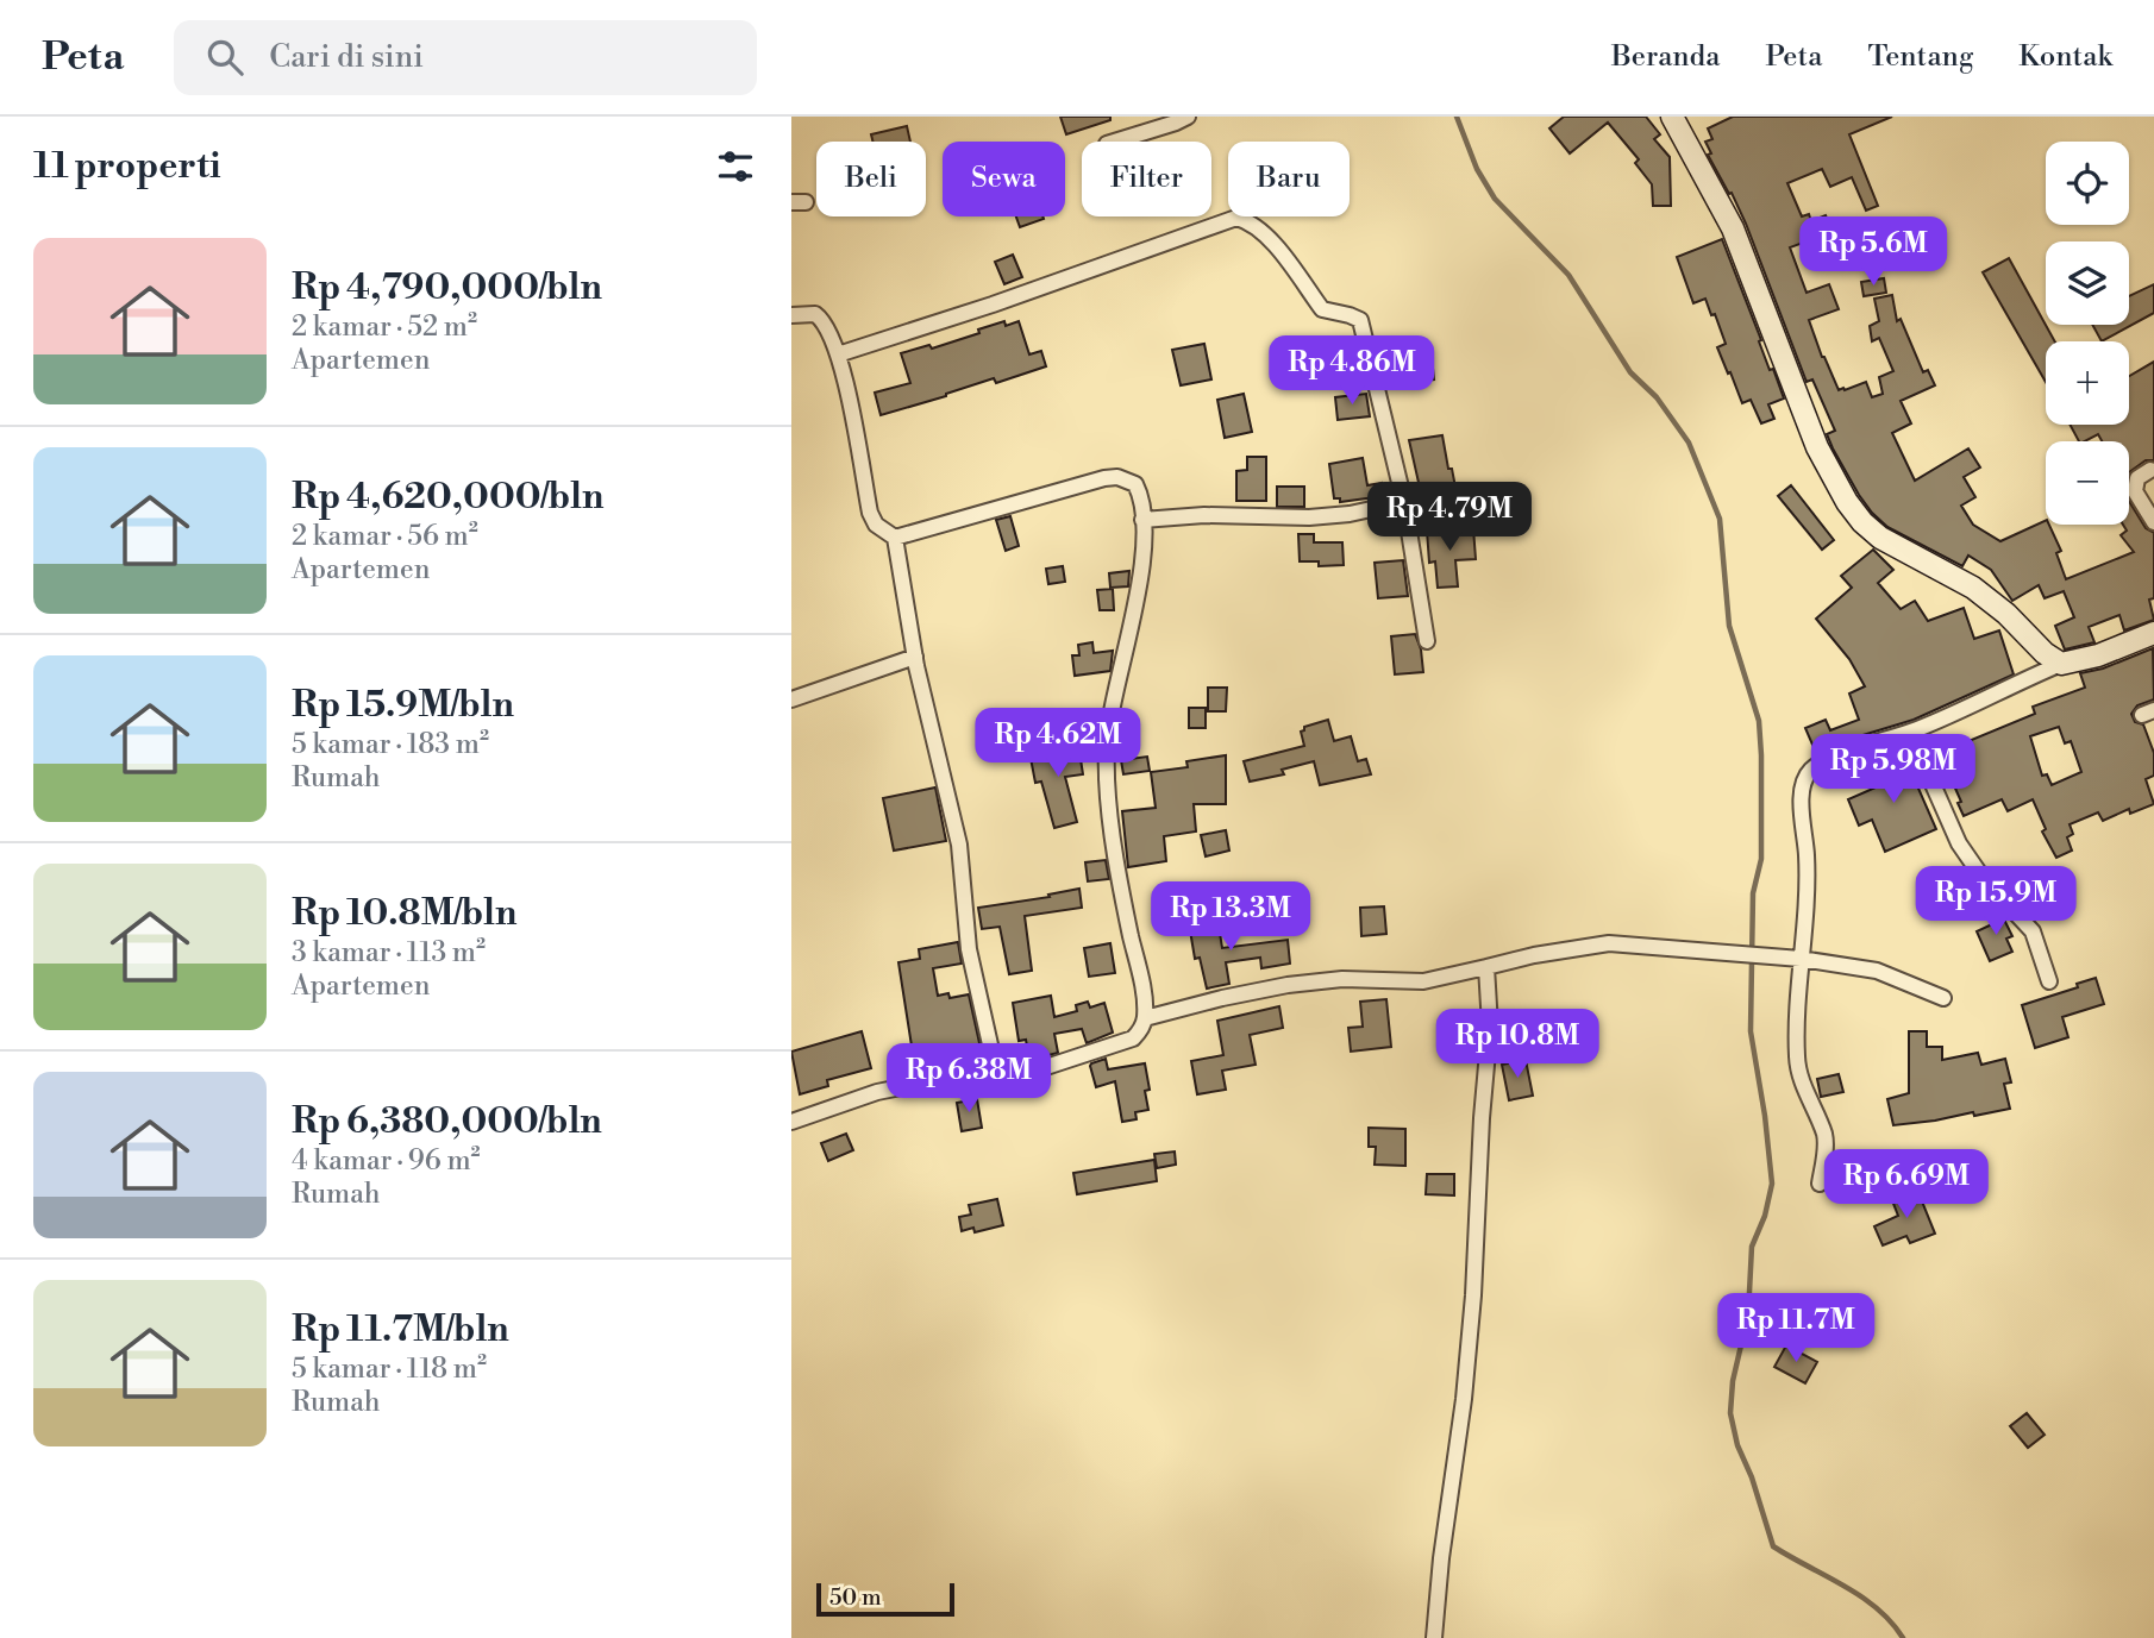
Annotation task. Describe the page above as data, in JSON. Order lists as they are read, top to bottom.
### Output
{
  "scale_bar": "50 m",
  "page": {
    "header": "Peta",
    "search": "Cari di sini",
    "nav": [
      "Beranda",
      "Peta",
      "Tentang",
      "Kontak"
    ],
    "heading": "11 properti",
    "map_buttons": ["+", "−"],
    "chip": [
      "Beli",
      "Sewa",
      "Filter",
      "Baru"
    ],
    "list": [
      {
        "name": "Rp 4,790,000/bln",
        "note": "2 kamar · 52 m² · Apartemen"
      },
      {
        "name": "Rp 4,620,000/bln",
        "note": "2 kamar · 56 m² · Apartemen"
      },
      {
        "name": "Rp 15.9M/bln",
        "note": "5 kamar · 183 m² · Rumah"
      },
      {
        "name": "Rp 10.8M/bln",
        "note": "3 kamar · 113 m² · Apartemen"
      },
      {
        "name": "Rp 6,380,000/bln",
        "note": "4 kamar · 96 m² · Rumah"
      },
      {
        "name": "Rp 11.7M/bln",
        "note": "5 kamar · 118 m² · Rumah"
      }
    ],
    "price": [
      "Rp 5.6M",
      "Rp 4.86M",
      "Rp 4.79M",
      "Rp 4.62M",
      "Rp 5.98M",
      "Rp 15.9M",
      "Rp 13.3M",
      "Rp 10.8M",
      "Rp 6.38M",
      "Rp 6.69M",
      "Rp 11.7M"
    ],
    "scale": "50 m"
  }
}
